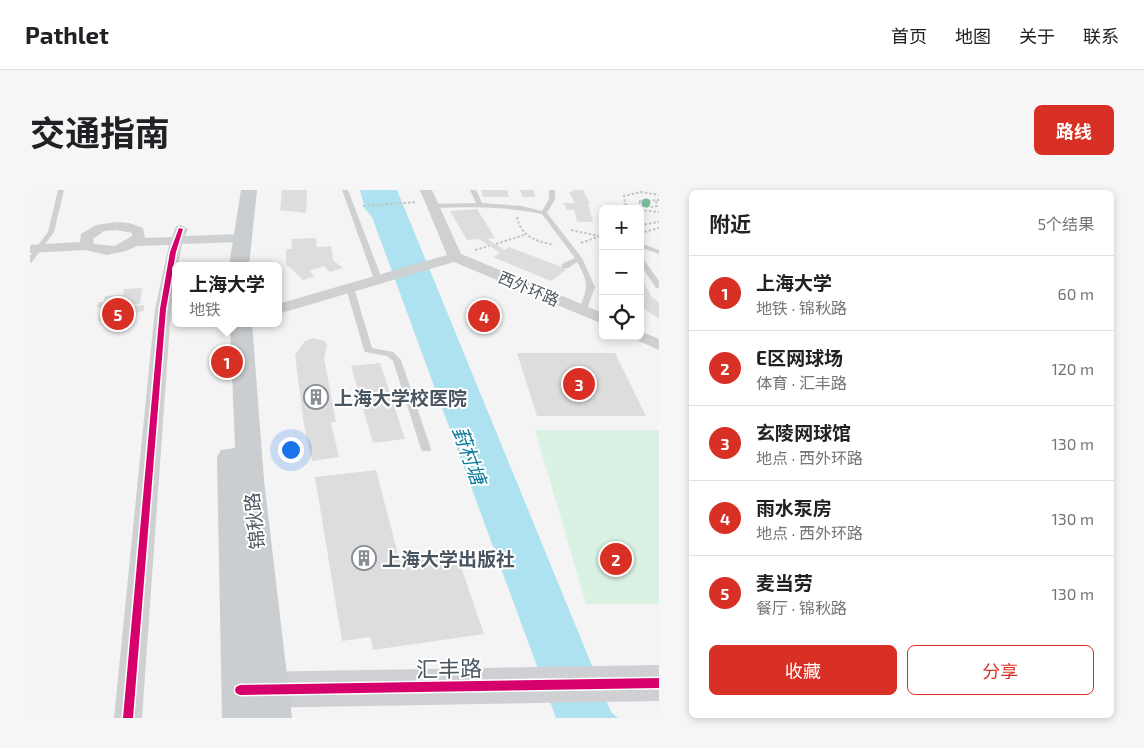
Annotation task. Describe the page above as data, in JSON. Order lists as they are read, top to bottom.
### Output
{
  "streets": {
    "main road": ["锦秋路"],
    "street": ["西外环路", "汇丰路"]
  },
  "crossings": [
    ["锦秋路", "汇丰路"]
  ],
  "water": ["葑村塘"],
  "places": {
    "building": ["上海大学校医院", "上海大学出版社"]
  },
  "page": {
    "header": "Pathlet",
    "nav": [
      "首页",
      "地图",
      "关于",
      "联系"
    ],
    "title": "交通指南",
    "buttons": [
      "路线",
      ["收藏", "分享"]
    ],
    "heading": ["附近", "5个结果"],
    "map_buttons": ["+", "−"],
    "list": [
      {
        "mark": "1",
        "name": "上海大学",
        "note": "地铁 · 锦秋路",
        "value": "60 m"
      },
      {
        "mark": "2",
        "name": "E区网球场",
        "note": "体育 · 汇丰路",
        "value": "120 m"
      },
      {
        "mark": "3",
        "name": "玄陵网球馆",
        "note": "地点 · 西外环路",
        "value": "130 m"
      },
      {
        "mark": "4",
        "name": "雨水泵房",
        "note": "地点 · 西外环路",
        "value": "130 m"
      },
      {
        "mark": "5",
        "name": "麦当劳",
        "note": "餐厅 · 锦秋路",
        "value": "130 m"
      }
    ],
    "popup": ["上海大学", "地铁"],
    "pins": [
      "5",
      "4",
      "1",
      "3",
      "2"
    ]
  }
}
